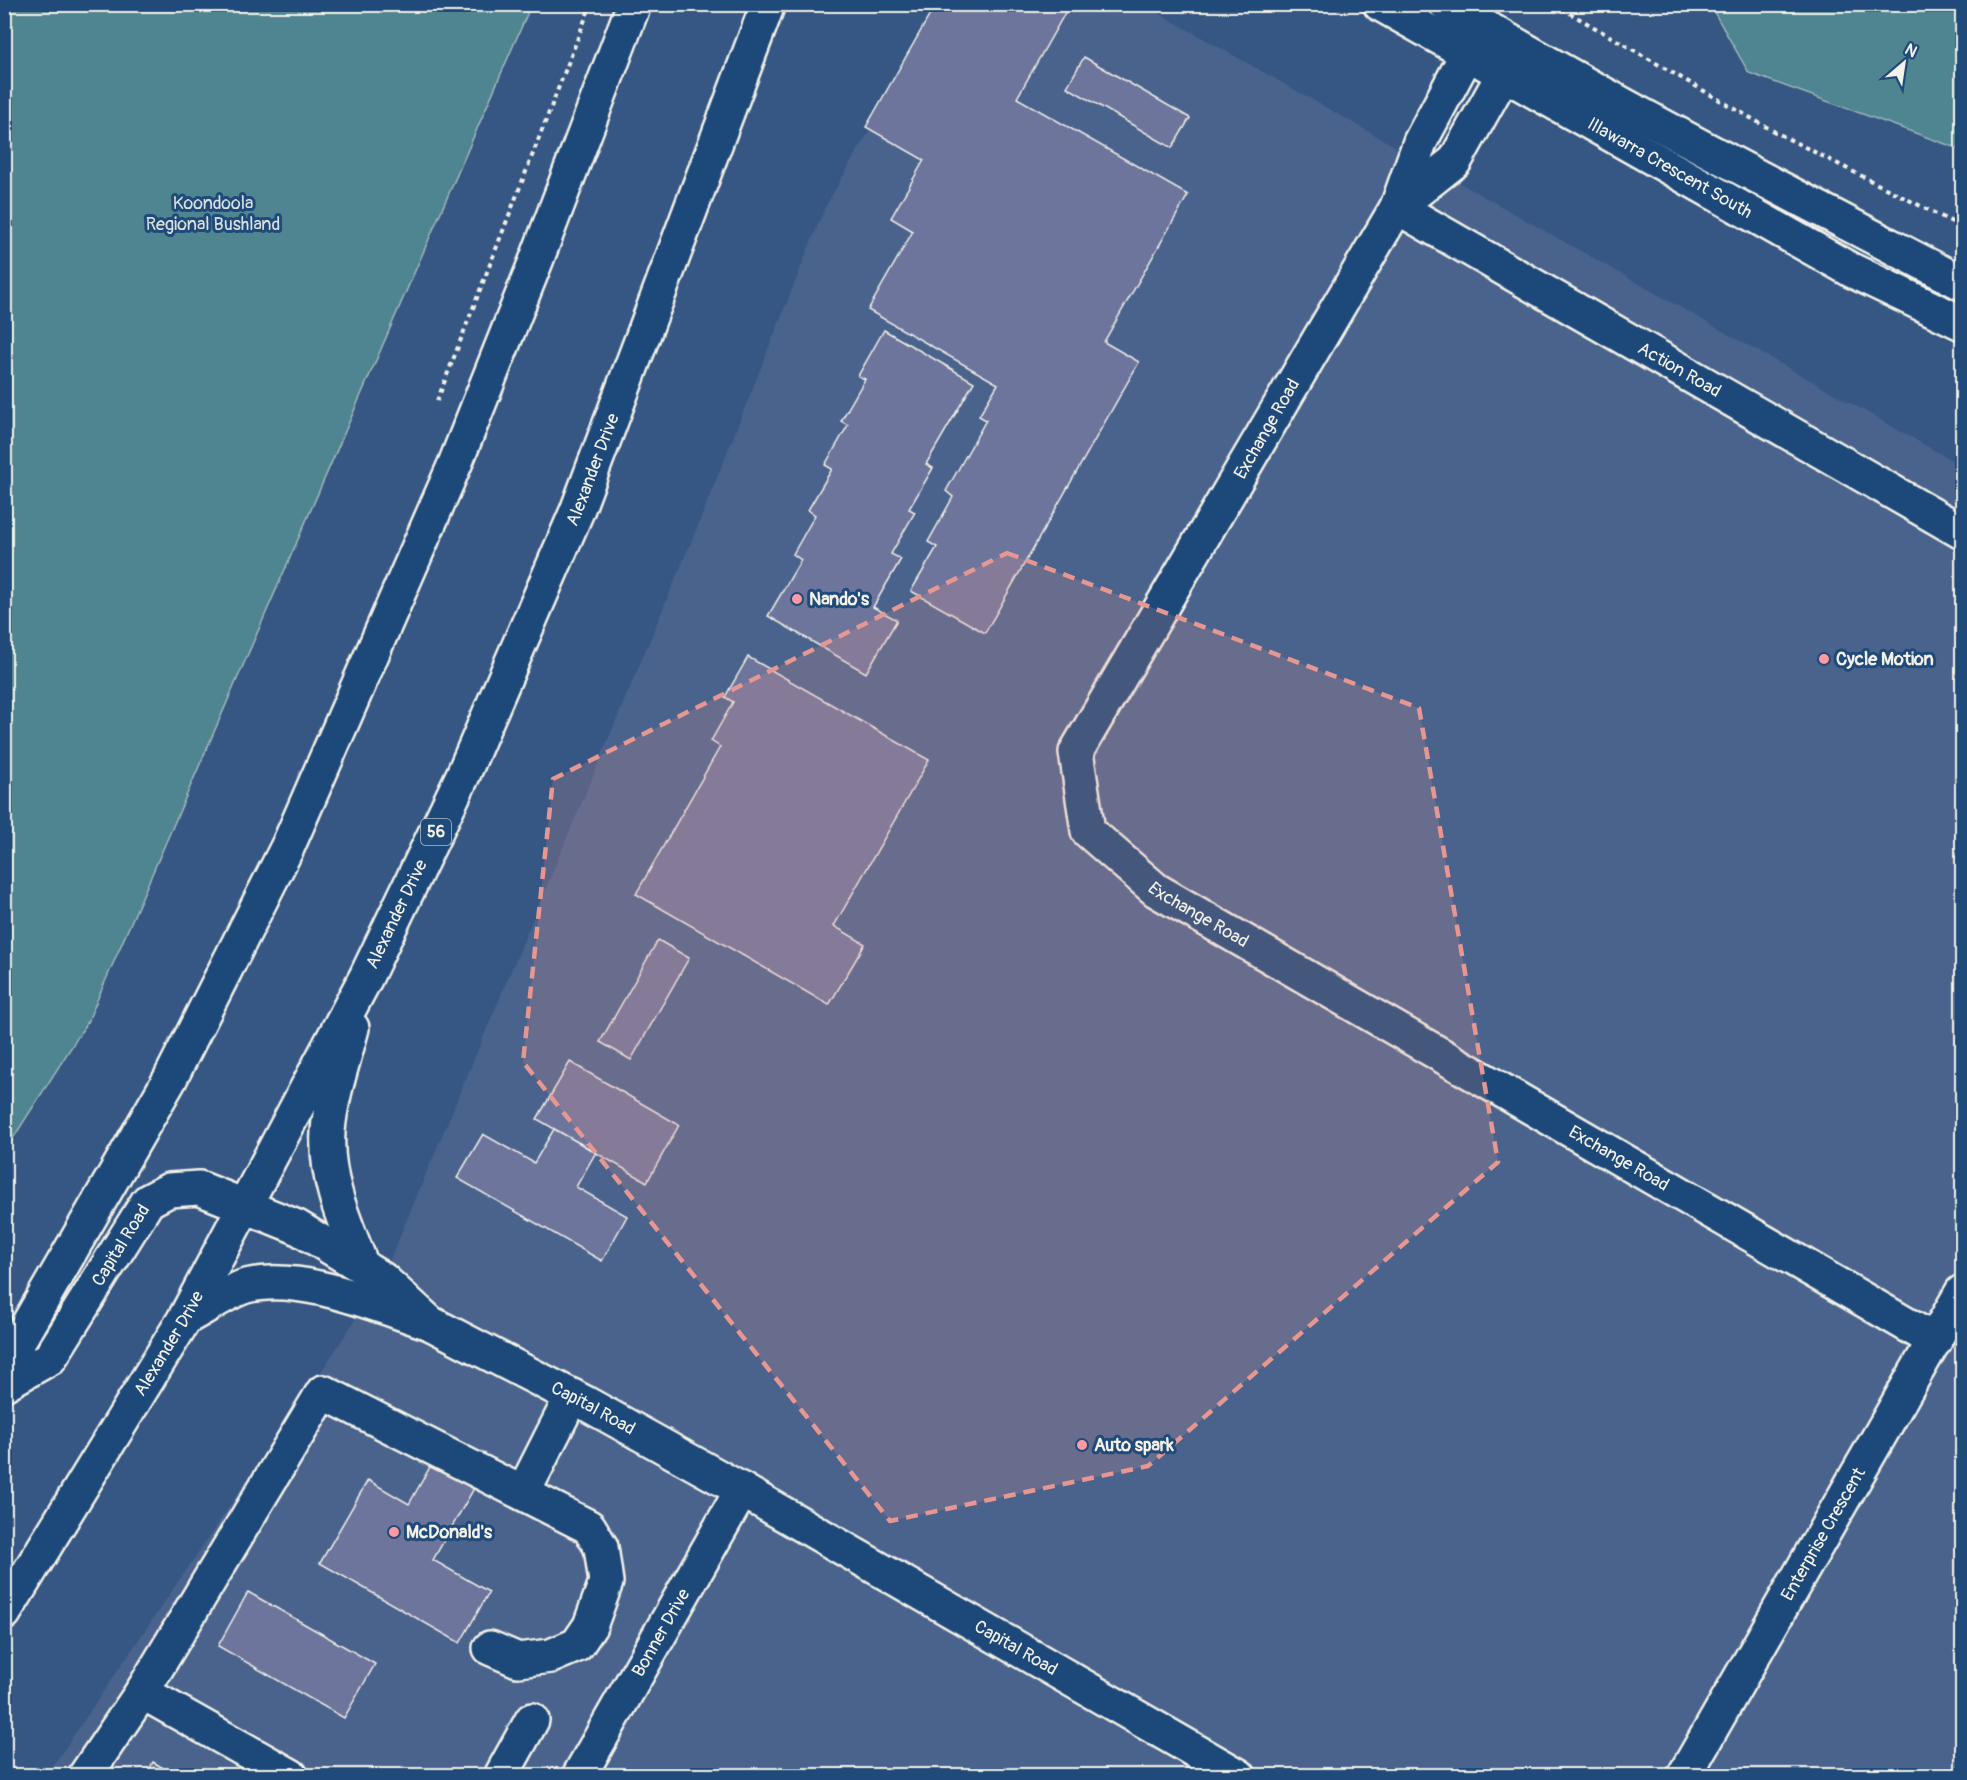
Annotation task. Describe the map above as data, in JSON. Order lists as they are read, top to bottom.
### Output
{
  "streets": {
    "street": [
      "Illawarra Crescent South",
      "Action Road",
      "Exchange Road",
      "Alexander Drive",
      "56",
      "Capital Road",
      "Enterprise Crescent",
      "Bonner Drive"
    ]
  },
  "crossings": [
    ["Illawarra Crescent South", "Exchange Road"],
    ["Action Road", "Exchange Road"],
    ["Exchange Road", "Enterprise Crescent"],
    ["Alexander Drive", "Capital Road"],
    ["Capital Road", "Bonner Drive"]
  ],
  "parks": ["Koondoola Regional Bushland"],
  "places": [
    "Nando's",
    "Cycle Motion",
    "Auto spark",
    "McDonald's"
  ],
  "north": "top right"
}
